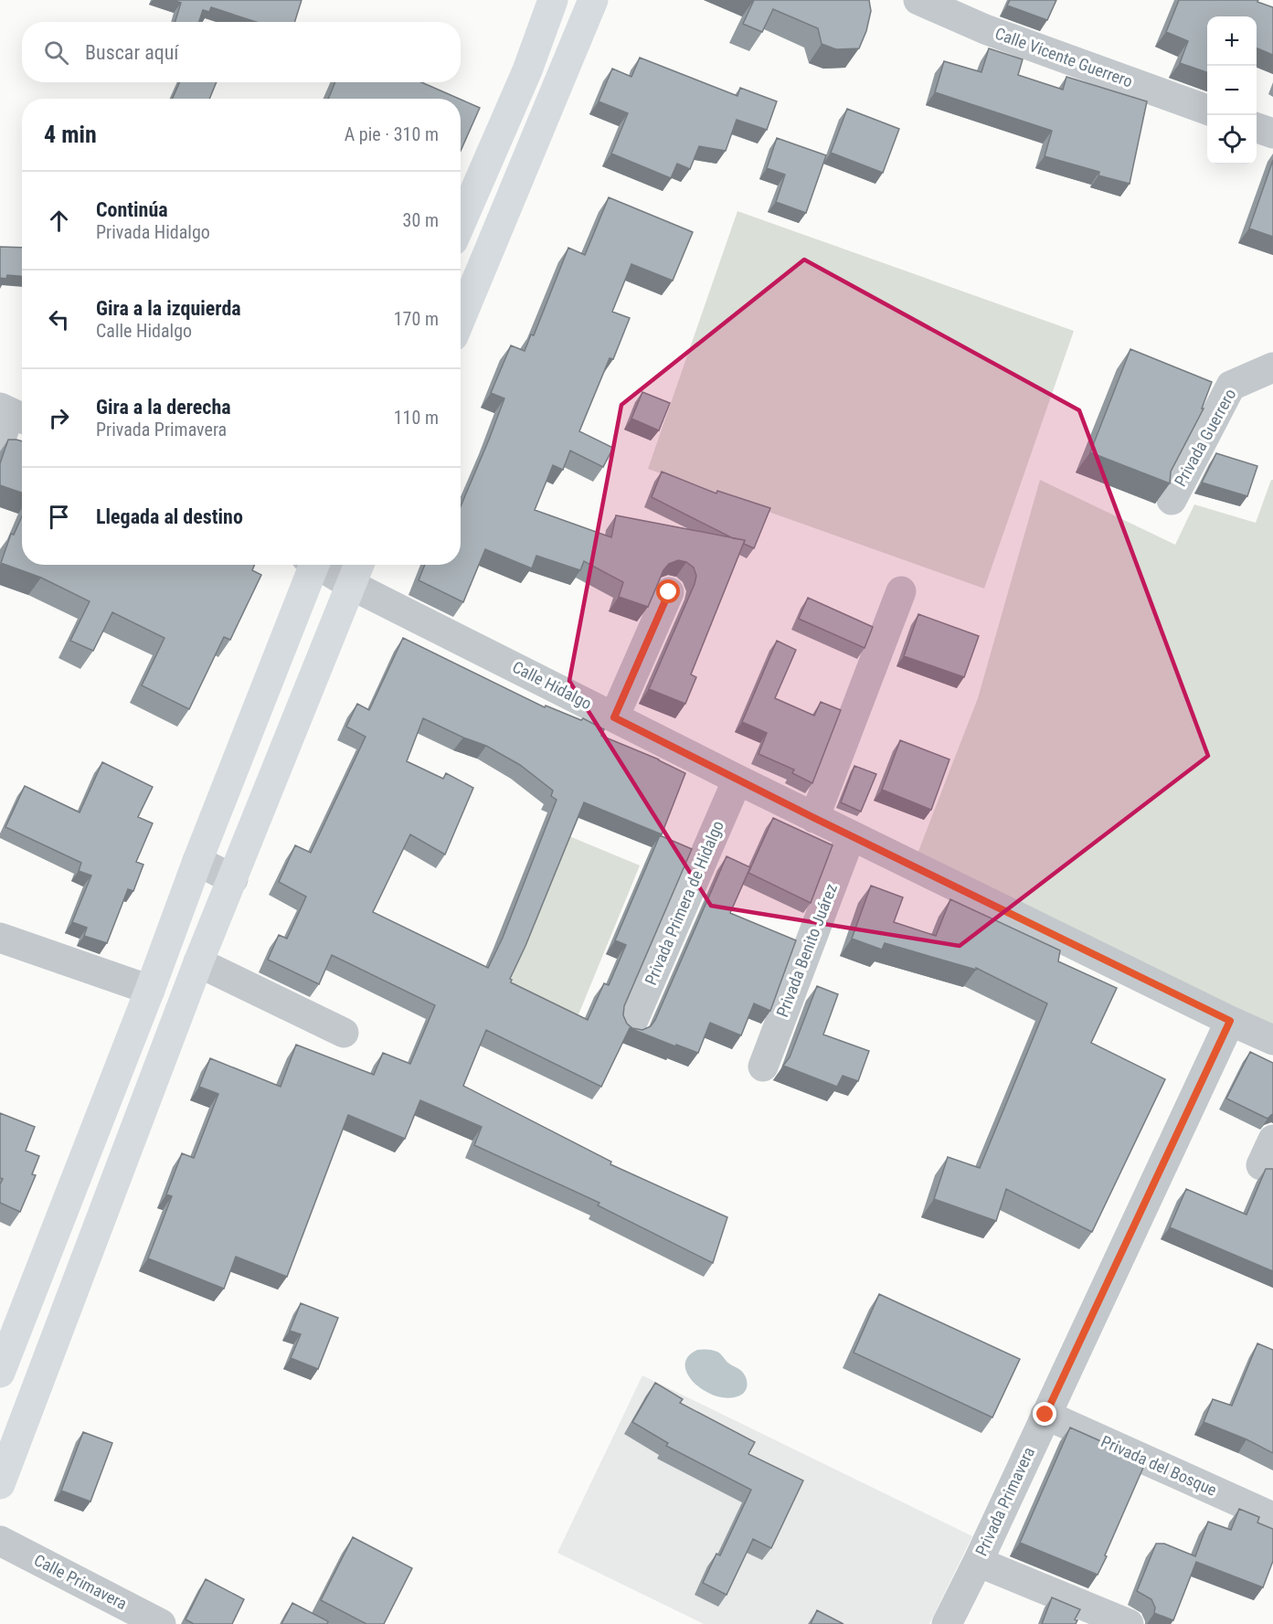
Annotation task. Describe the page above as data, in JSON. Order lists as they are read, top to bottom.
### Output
{
  "streets": {
    "street": [
      "Calle Vicente Guerrero",
      "Privada Guerrero",
      "Calle Hidalgo",
      "Privada Primera de Hidalgo",
      "Privada Benito Juárez",
      "Privada del Bosque",
      "Privada Primavera",
      "Calle Primavera"
    ]
  },
  "crossings": [
    ["Calle Hidalgo", "Privada Primera de Hidalgo"],
    ["Calle Hidalgo", "Privada Benito Juárez"],
    ["Calle Hidalgo", "Privada Primavera"],
    ["Privada del Bosque", "Privada Primavera"]
  ],
  "page": {
    "map_buttons": ["+", "−"],
    "search": "Buscar aquí",
    "heading": ["4 min", "A pie · 310 m"],
    "list": [
      ["Continúa", "Privada Hidalgo", "30 m"],
      ["Gira a la izquierda", "Calle Hidalgo", "170 m"],
      ["Gira a la derecha", "Privada Primavera", "110 m"],
      "Llegada al destino"
    ]
  }
}
